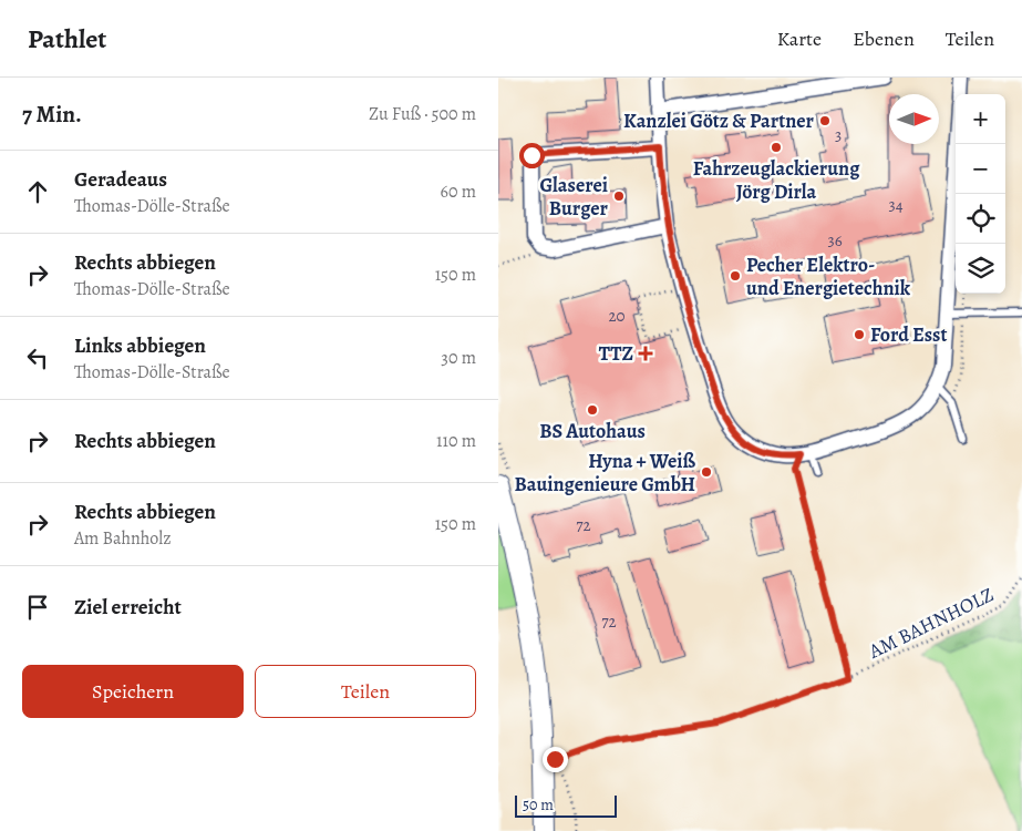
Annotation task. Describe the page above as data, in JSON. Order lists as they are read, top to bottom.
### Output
{
  "streets": {
    "path": ["AM BAHNHOLZ"]
  },
  "places": {
    "other": [
      "Kanzlei Götz & Partner",
      "Fahrzeuglackierung Jörg Dirla",
      "Glaserei Burger",
      "Pecher Elektro- und Energietechnik",
      "Ford Esst",
      "BS Autohaus",
      "Hyna + Weiß Bauingenieure GmbH"
    ],
    "health": ["TTZ"]
  },
  "house_numbers": [
    "3",
    "34",
    "36",
    "20",
    "72",
    "72"
  ],
  "scale_bar": "50 m",
  "north": "right",
  "page": {
    "header": "Pathlet",
    "nav": ["Karte", "Ebenen", "Teilen"],
    "heading": ["7 Min.", "Zu Fuß · 500 m"],
    "map_buttons": ["+", "−"],
    "list": [
      ["Geradeaus", "Thomas-Dölle-Straße", "60 m"],
      ["Rechts abbiegen", "Thomas-Dölle-Straße", "150 m"],
      ["Links abbiegen", "Thomas-Dölle-Straße", "30 m"],
      ["Rechts abbiegen", "110 m"],
      ["Rechts abbiegen", "Am Bahnholz", "150 m"],
      "Ziel erreicht"
    ],
    "buttons": ["Speichern", "Teilen"],
    "scale": "50 m"
  }
}
